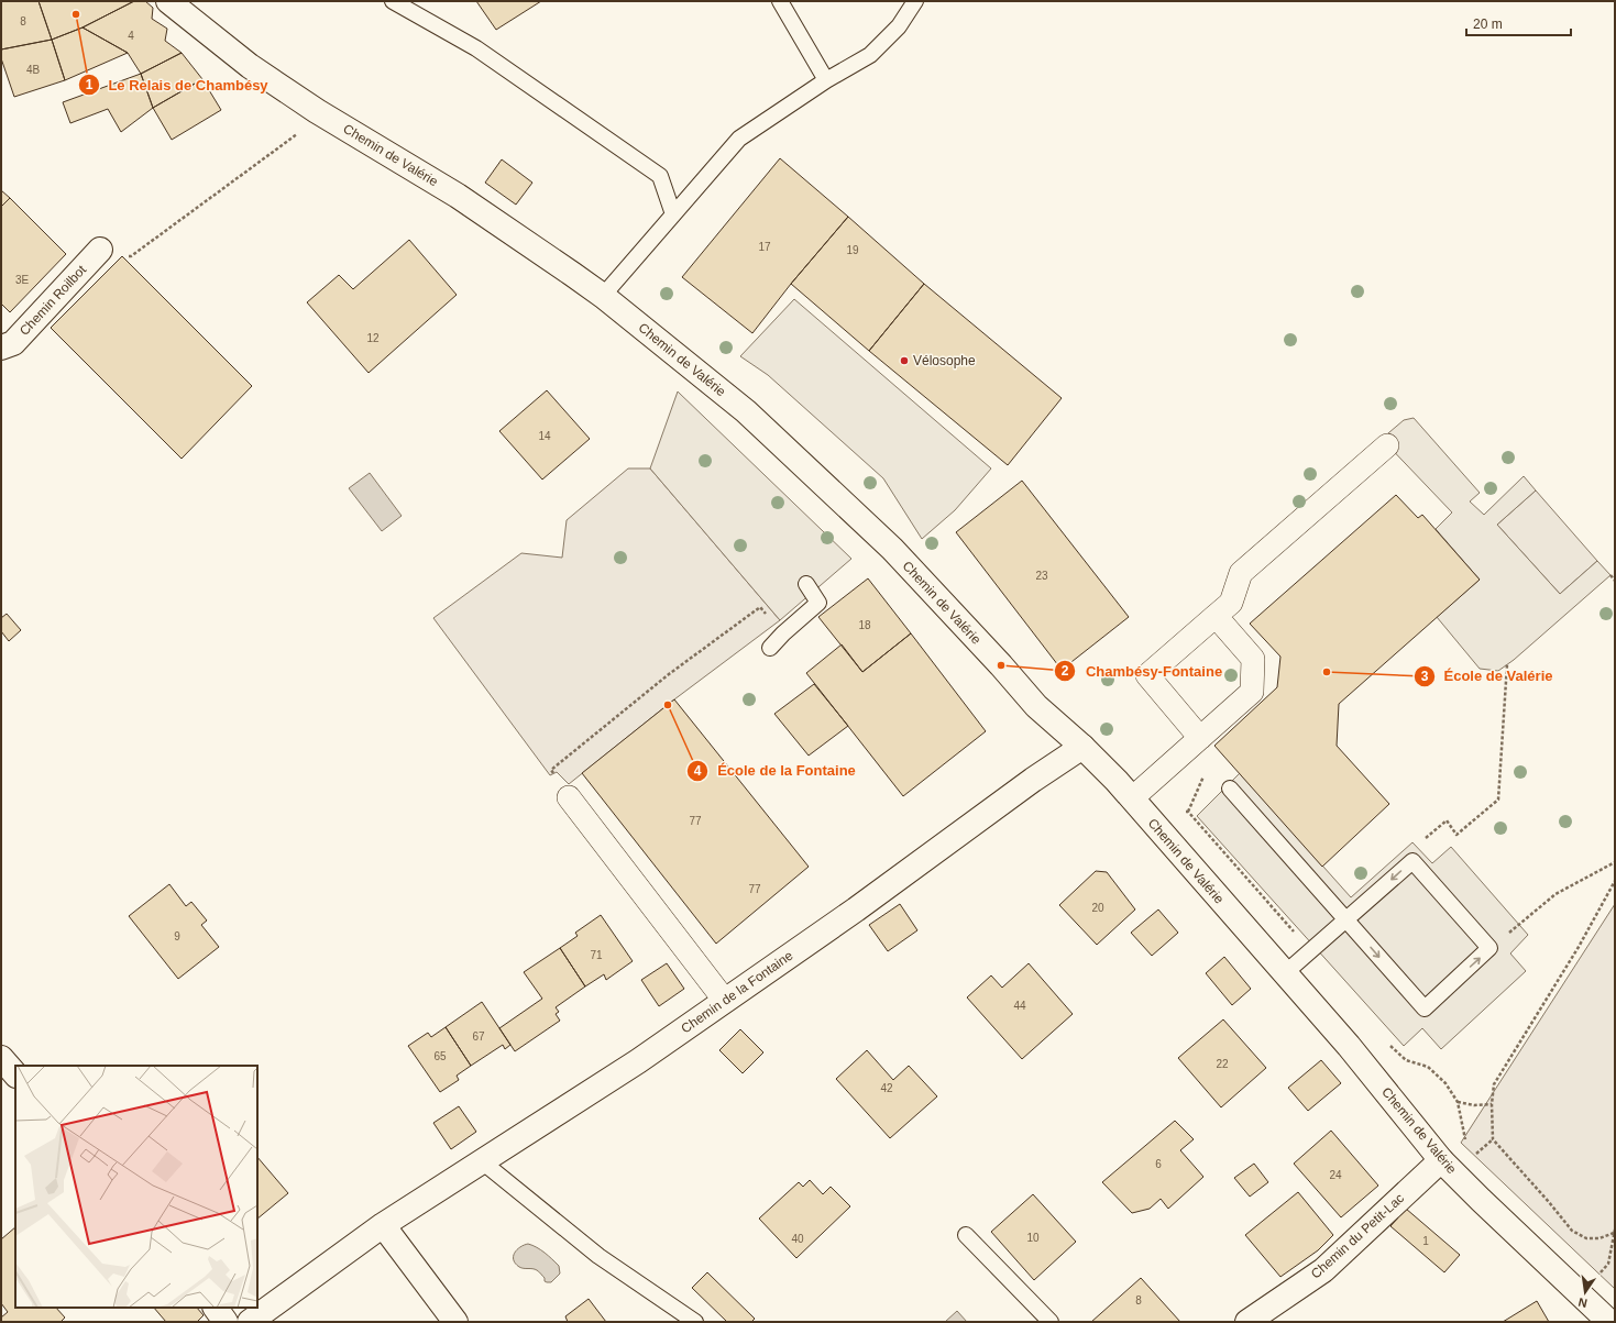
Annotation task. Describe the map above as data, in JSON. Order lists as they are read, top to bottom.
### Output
{
  "streets": {
    "street": [
      "Chemin de Valérie",
      "Chemin Roilbot",
      "Chemin de la Fontaine",
      "Chemin du Petit-Lac"
    ]
  },
  "crossings": [
    ["Chemin de Valérie", "Chemin de la Fontaine"],
    ["Chemin de Valérie", "Chemin du Petit-Lac"]
  ],
  "places": [
    "Le Relais de Chambésy",
    "Vélosophe",
    "Chambésy-Fontaine",
    "École de Valérie",
    "École de la Fontaine"
  ],
  "house_numbers": [
    "8",
    "4",
    "4B",
    "17",
    "19",
    "3E",
    "12",
    "14",
    "23",
    "18",
    "77",
    "77",
    "20",
    "9",
    "71",
    "44",
    "67",
    "65",
    "22",
    "42",
    "6",
    "24",
    "10",
    "40",
    "1",
    "8"
  ],
  "scale_bar": "20 m",
  "north": "bottom"
}
